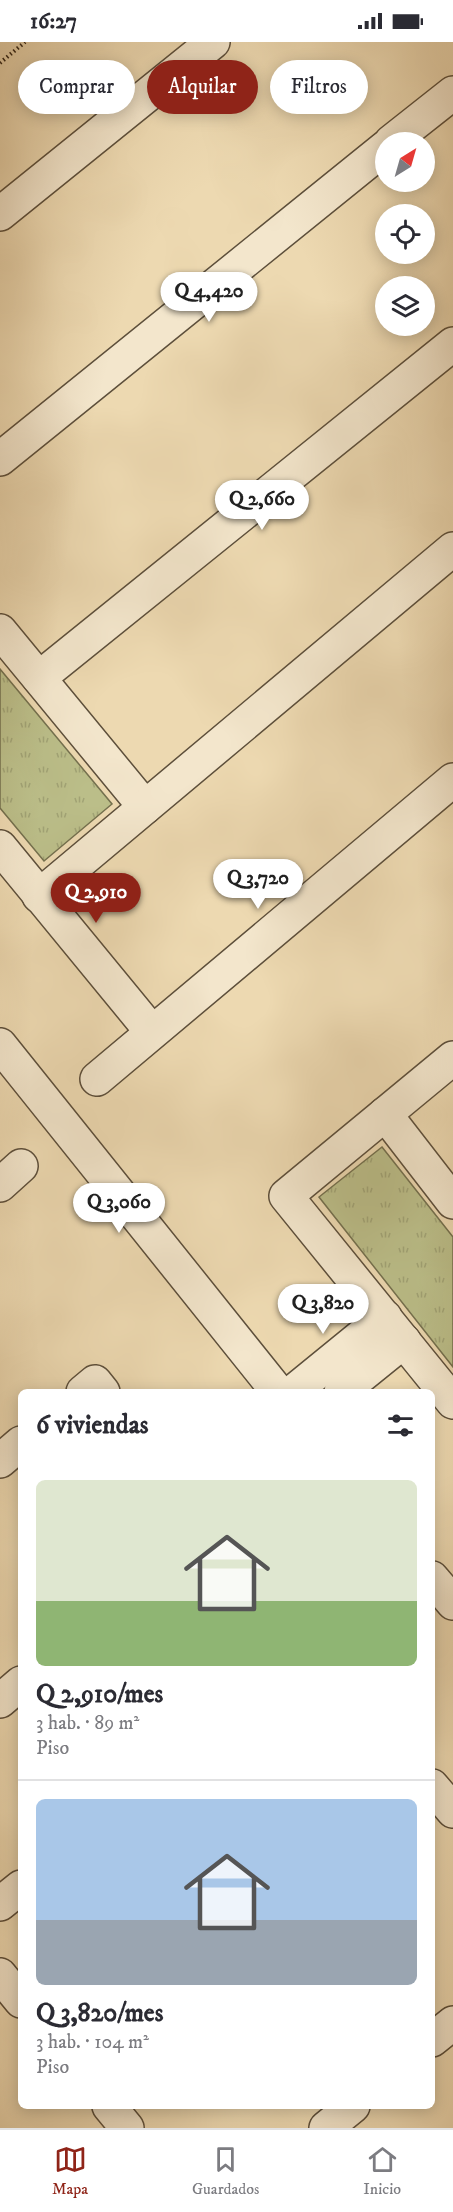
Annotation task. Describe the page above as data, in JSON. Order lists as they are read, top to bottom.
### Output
{
  "north": "top right",
  "page": {
    "status": "16:27",
    "chip": ["Comprar", "Alquilar", "Filtros"],
    "price": [
      "Q 4,420",
      "Q 2,660",
      "Q 3,720",
      "Q 2,910",
      "Q 3,060",
      "Q 3,820"
    ],
    "heading": "6 viviendas",
    "list": [
      {
        "name": "Q 2,910/mes",
        "note": "3 hab. · 89 m² · Piso"
      },
      {
        "name": "Q 3,820/mes",
        "note": "3 hab. · 104 m² · Piso"
      }
    ],
    "tabs": ["Mapa", "Guardados", "Inicio"]
  }
}
